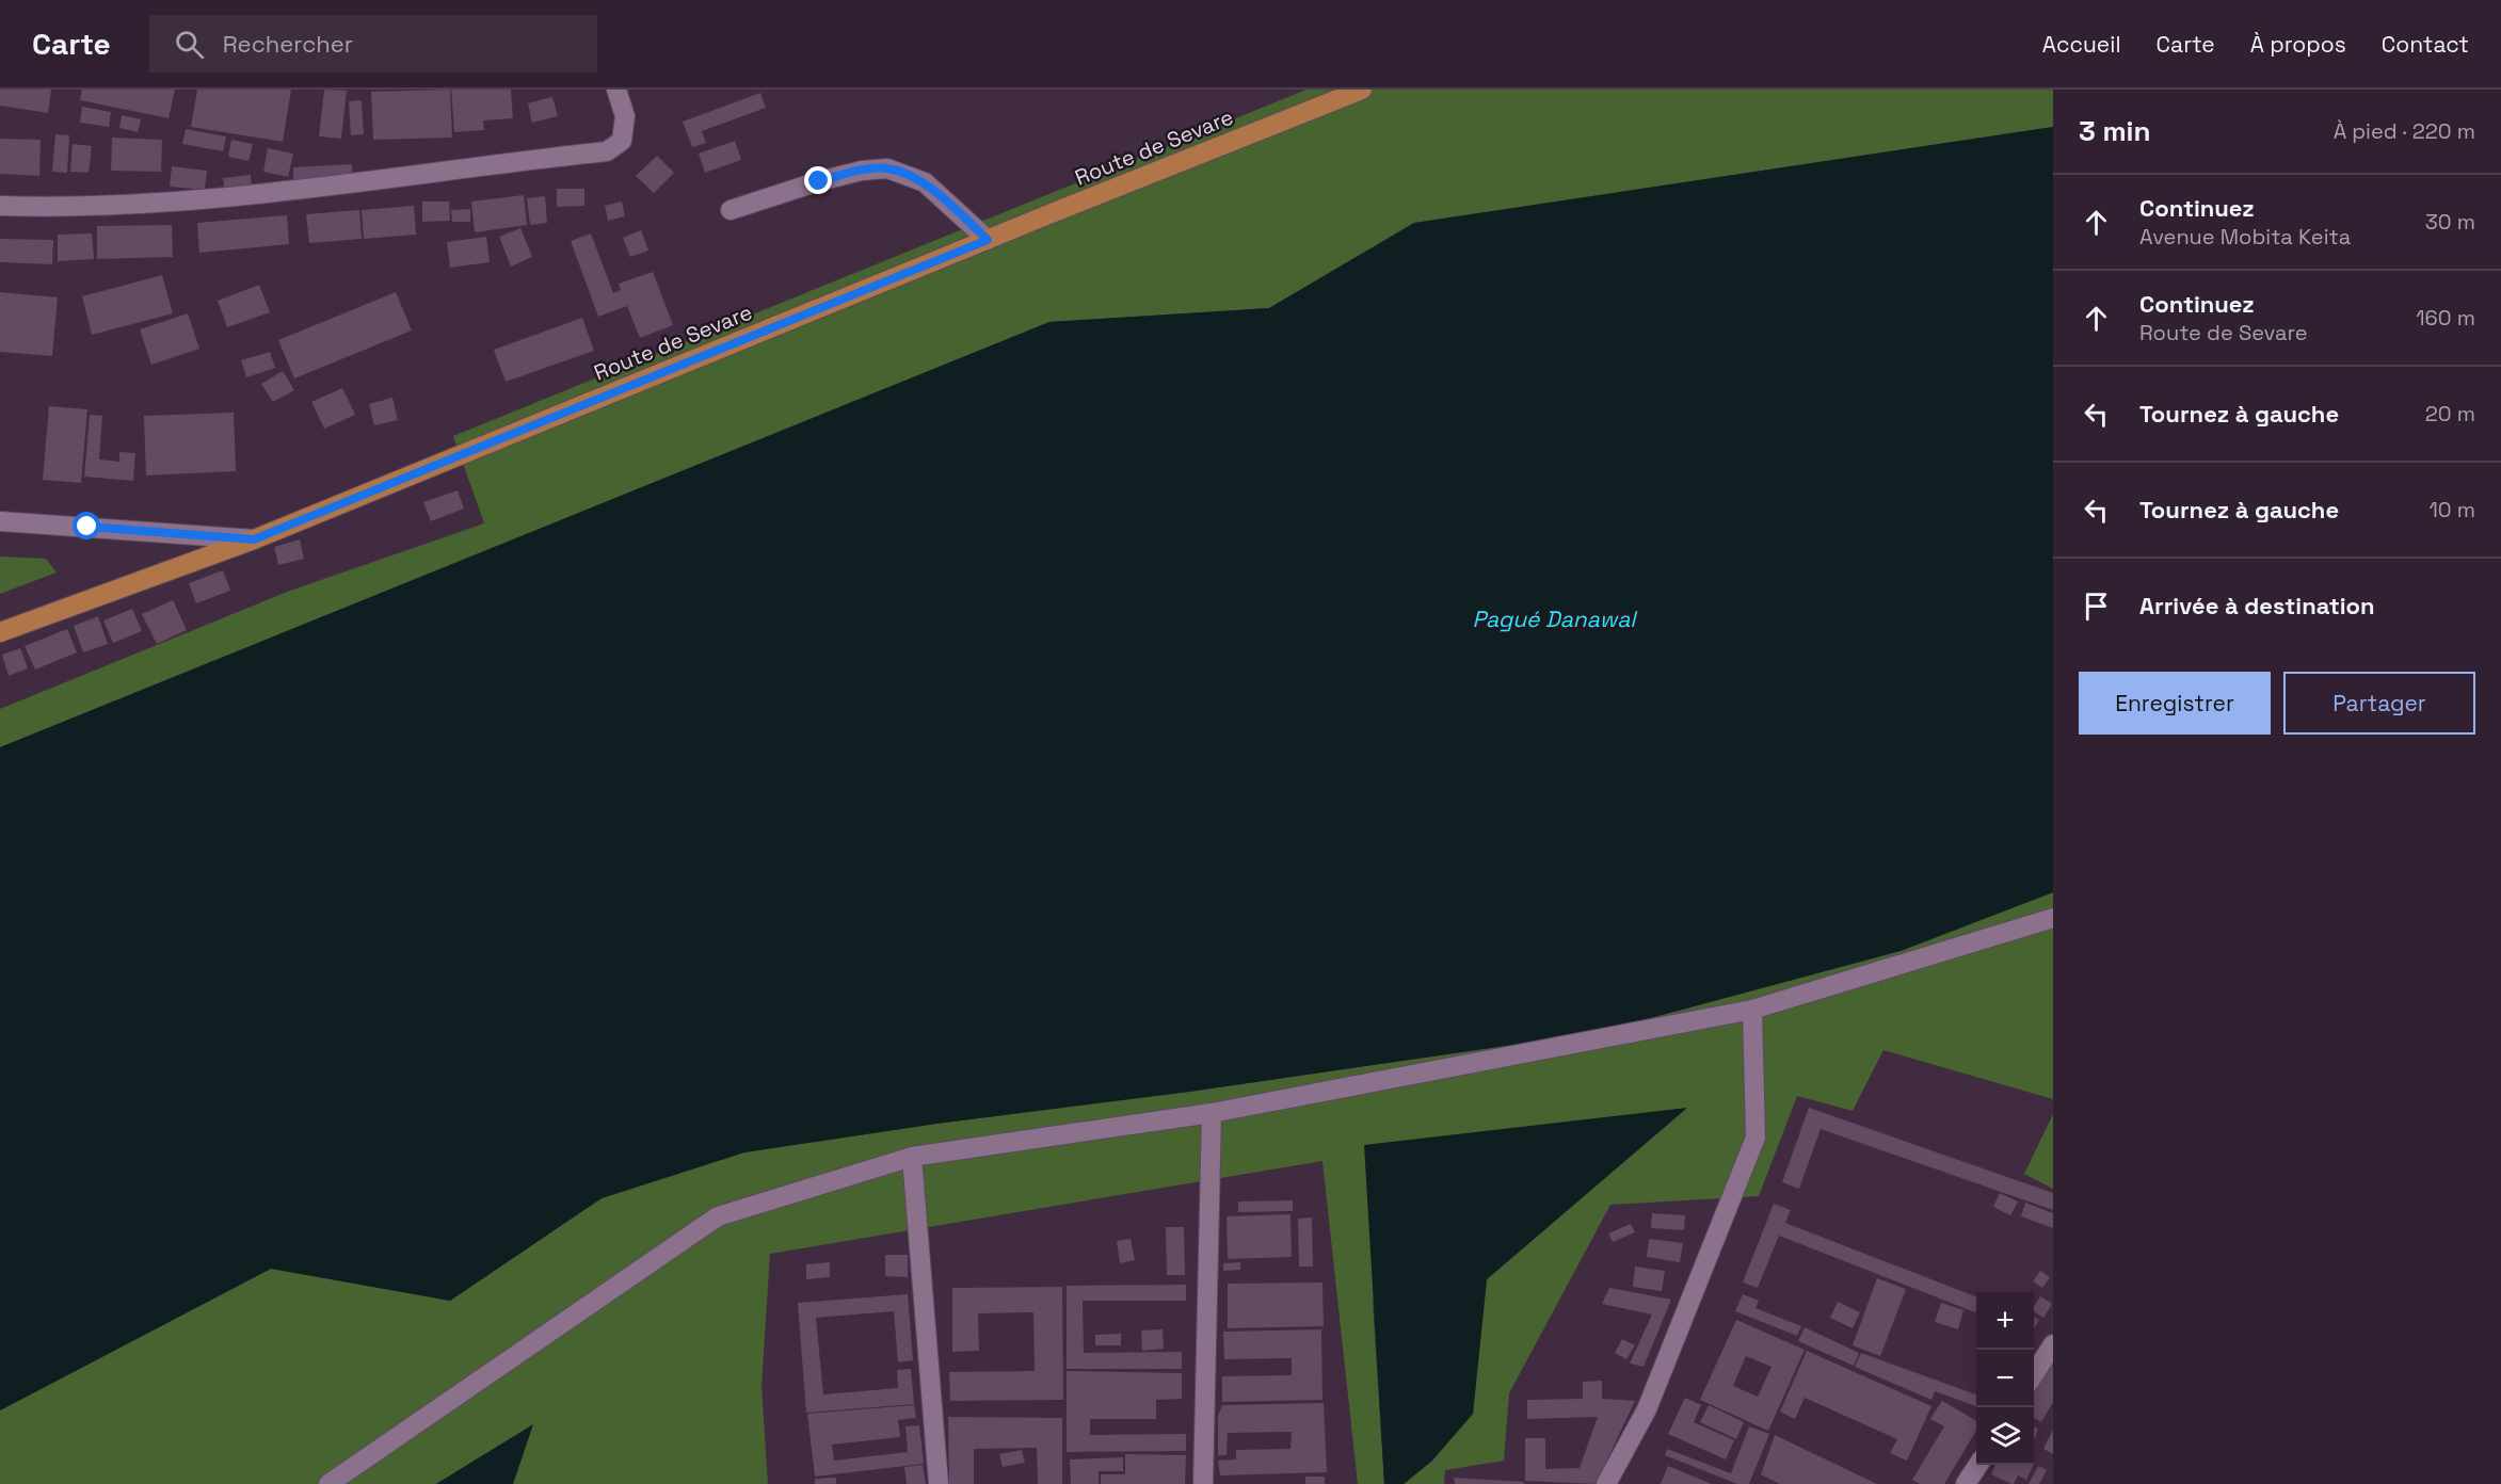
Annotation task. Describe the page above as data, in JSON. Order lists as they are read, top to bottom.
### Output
{
  "streets": {
    "main road": ["Route de Sevare"]
  },
  "water": ["Pagué Danawal"],
  "page": {
    "header": "Carte",
    "search": "Rechercher",
    "nav": [
      "Accueil",
      "Carte",
      "À propos",
      "Contact"
    ],
    "heading": ["3 min", "À pied · 220 m"],
    "list": [
      ["Continuez", "Avenue Mobita Keita", "30 m"],
      ["Continuez", "Route de Sevare", "160 m"],
      ["Tournez à gauche", "20 m"],
      ["Tournez à gauche", "10 m"],
      "Arrivée à destination"
    ],
    "buttons": ["Enregistrer", "Partager"],
    "map_buttons": ["+", "−"]
  }
}
